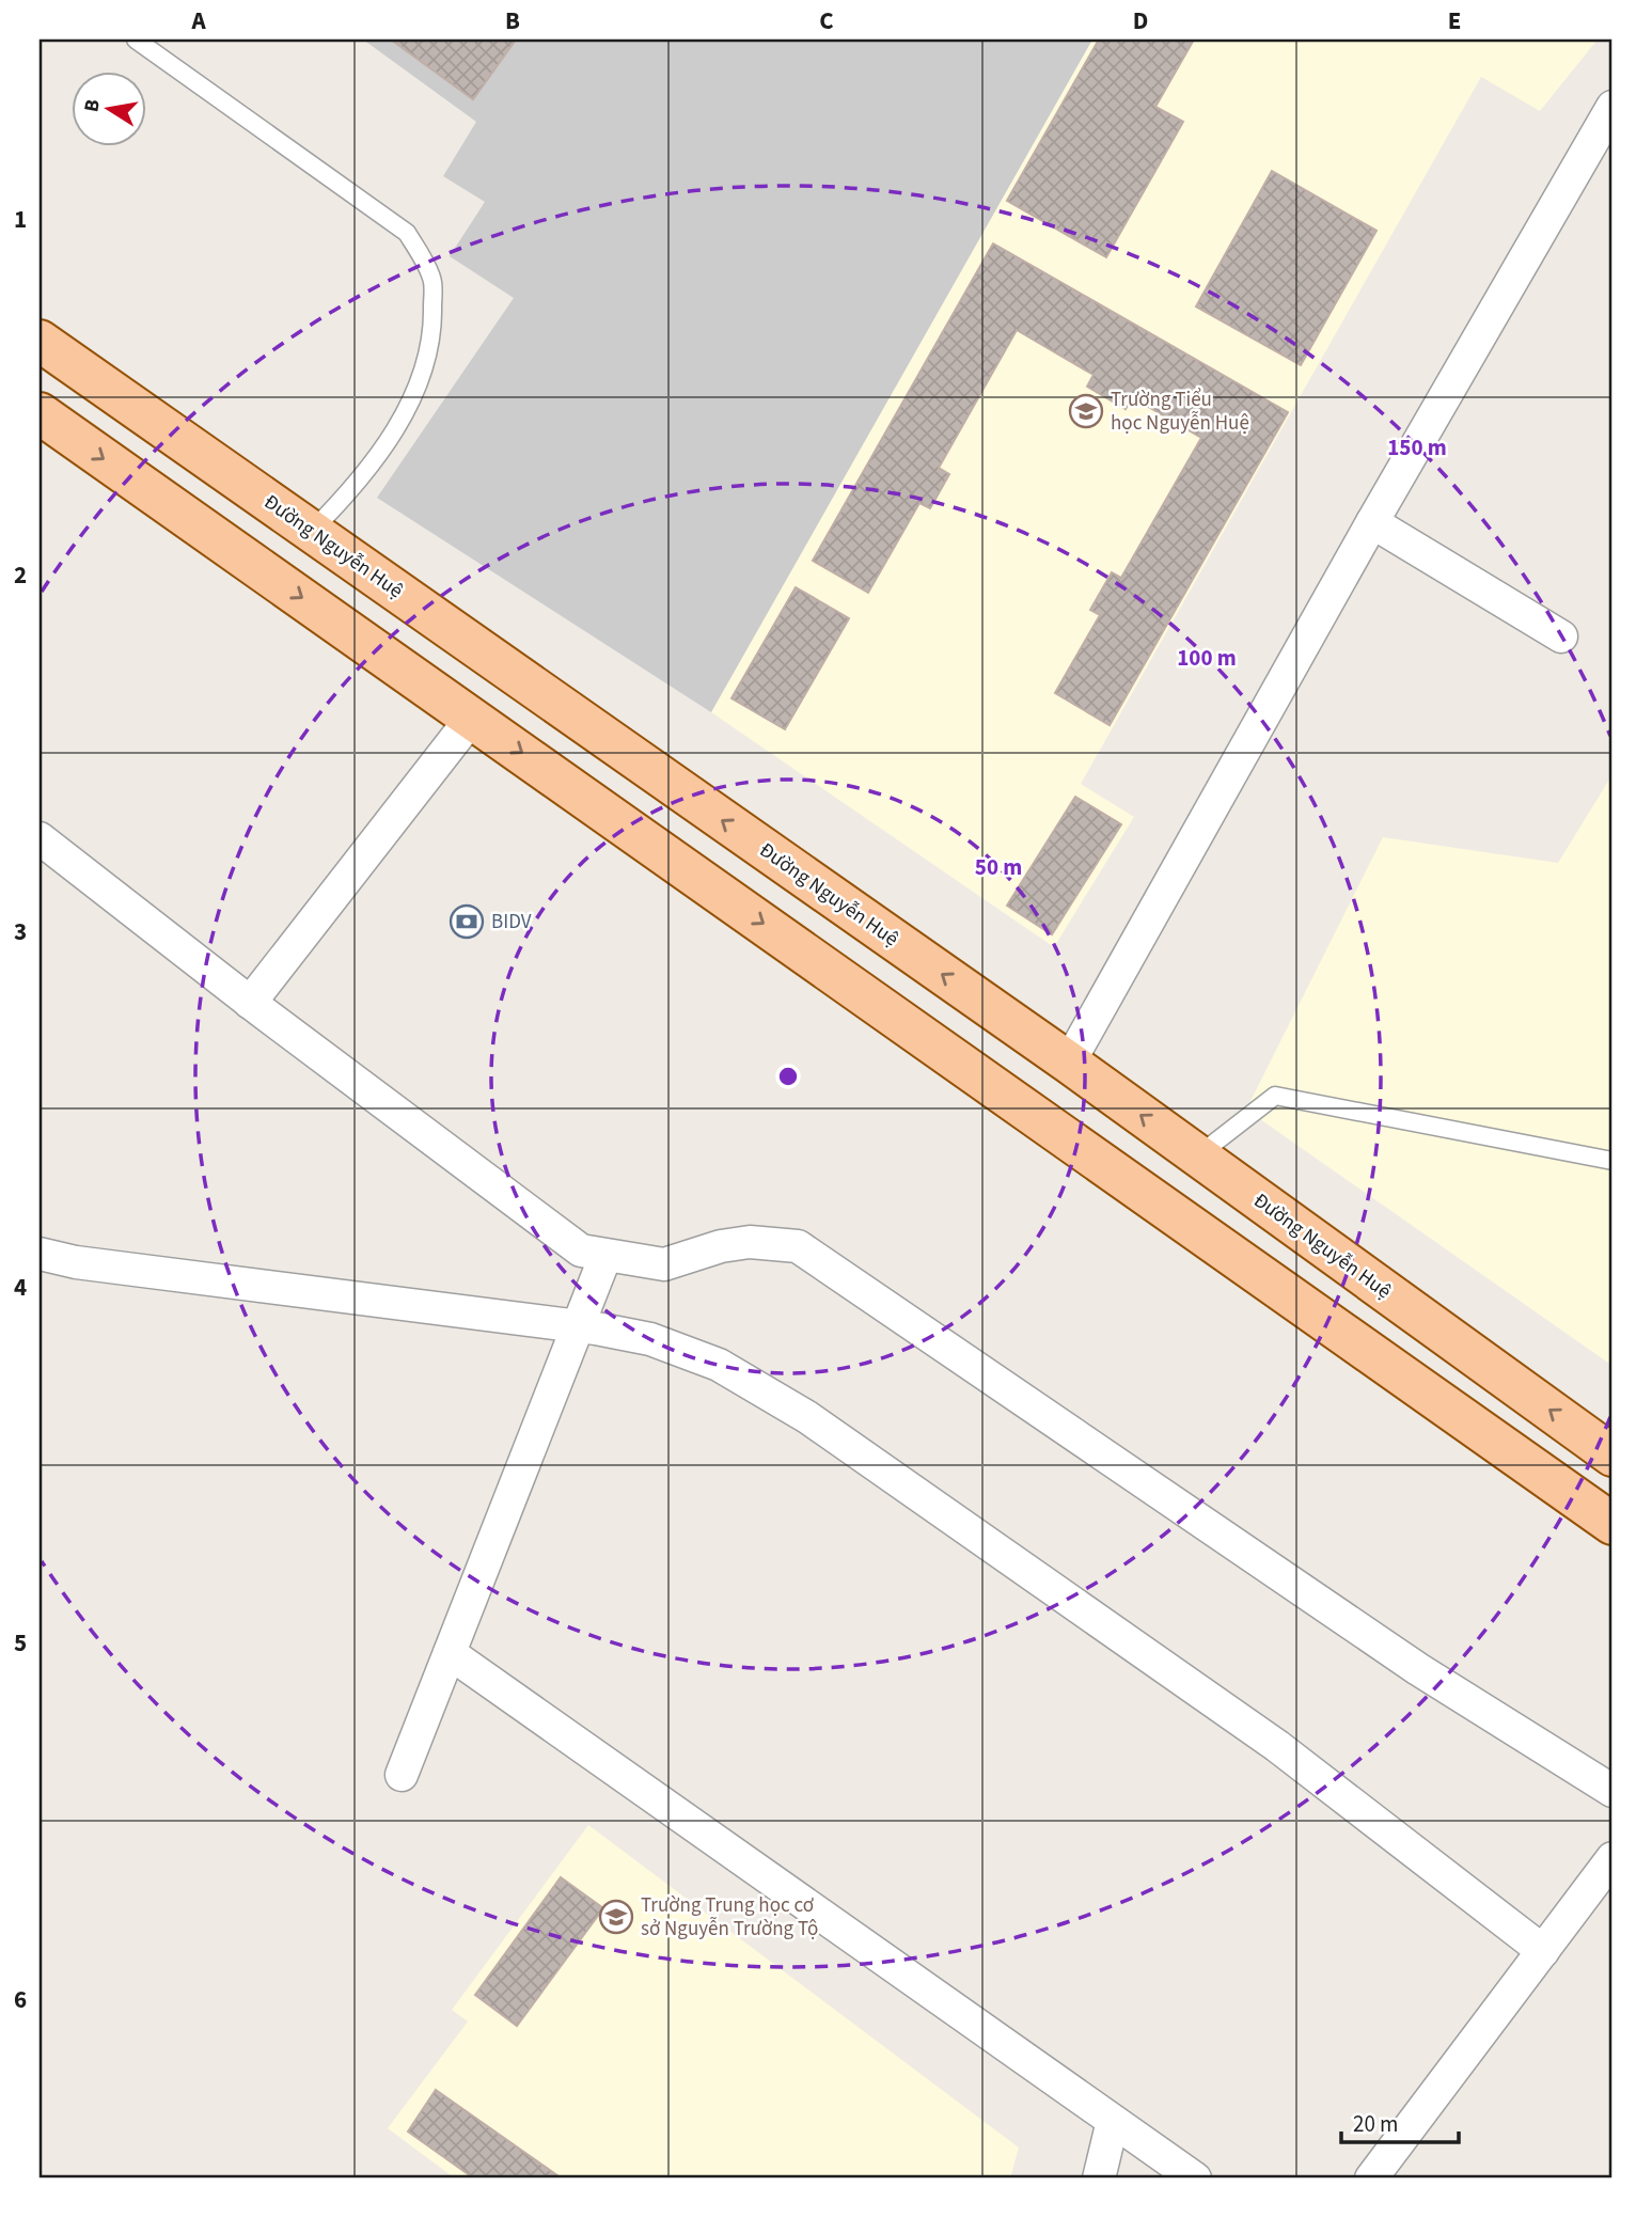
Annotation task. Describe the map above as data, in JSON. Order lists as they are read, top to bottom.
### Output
{
  "streets": {
    "main road": ["Đường Nguyễn Huệ"]
  },
  "places": {
    "school or university": ["Trường Tiểu học Nguyễn Huệ", "Trường Trung học cơ sở Nguyễn Trường Tộ"],
    "bank": ["BIDV"]
  },
  "scale_bar": "20 m",
  "north": "left",
  "grid": {
    "columns": [
      "A",
      "B",
      "C",
      "D",
      "E"
    ],
    "rows": [
      "1",
      "2",
      "3",
      "4",
      "5",
      "6"
    ]
  },
  "rings": ["150 m", "100 m", "50 m"]
}
